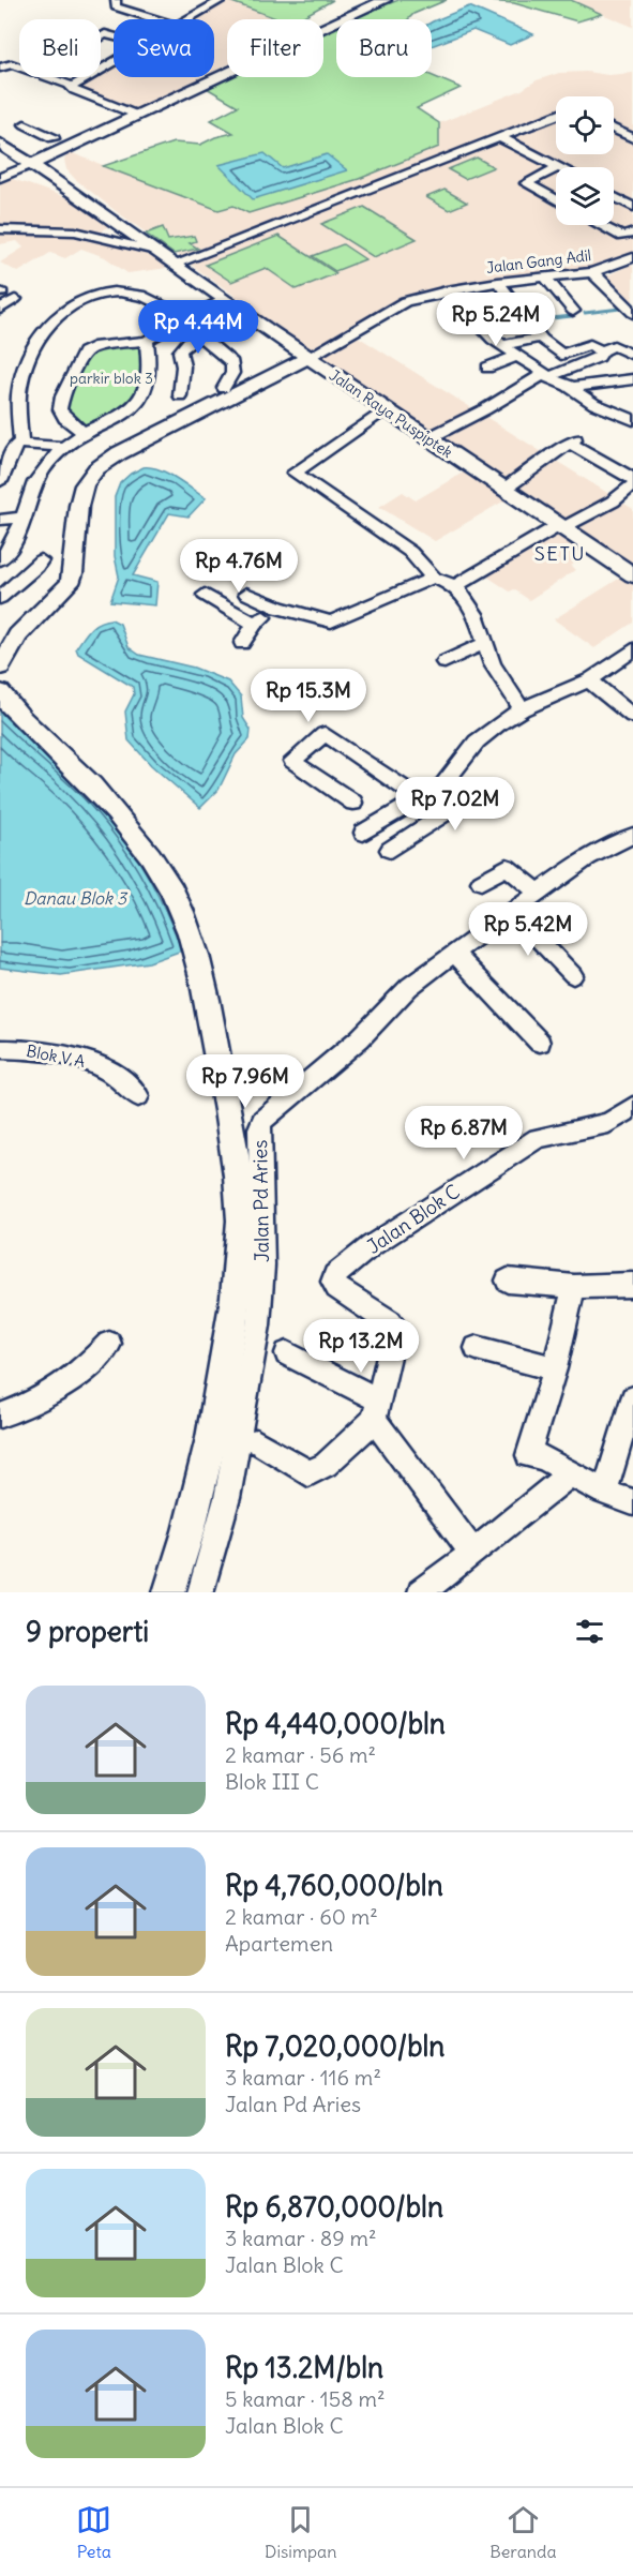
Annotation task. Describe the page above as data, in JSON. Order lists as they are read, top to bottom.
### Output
{
  "streets": {
    "main road": ["Jalan Raya Puspiptek"],
    "street": [
      "Jalan Gang Adil",
      "Blok V A",
      "Jalan Pd Aries",
      "Jalan Blok C"
    ]
  },
  "crossings": [
    ["Jalan Gang Adil", "Jalan Raya Puspiptek"]
  ],
  "districts": ["SETU"],
  "water": ["Danau Blok 3"],
  "parks": ["parkir blok 3"],
  "page": {
    "chip": [
      "Beli",
      "Sewa",
      "Filter",
      "Baru"
    ],
    "price": [
      "Rp 5.24M",
      "Rp 4.44M",
      "Rp 4.76M",
      "Rp 15.3M",
      "Rp 7.02M",
      "Rp 5.42M",
      "Rp 7.96M",
      "Rp 6.87M",
      "Rp 13.2M"
    ],
    "heading": "9 properti",
    "list": [
      {
        "name": "Rp 4,440,000/bln",
        "note": "2 kamar · 56 m² · Blok III C"
      },
      {
        "name": "Rp 4,760,000/bln",
        "note": "2 kamar · 60 m² · Apartemen"
      },
      {
        "name": "Rp 7,020,000/bln",
        "note": "3 kamar · 116 m² · Jalan Pd Aries"
      },
      {
        "name": "Rp 6,870,000/bln",
        "note": "3 kamar · 89 m² · Jalan Blok C"
      },
      {
        "name": "Rp 13.2M/bln",
        "note": "5 kamar · 158 m² · Jalan Blok C"
      }
    ],
    "tabs": ["Peta", "Disimpan", "Beranda"]
  }
}
